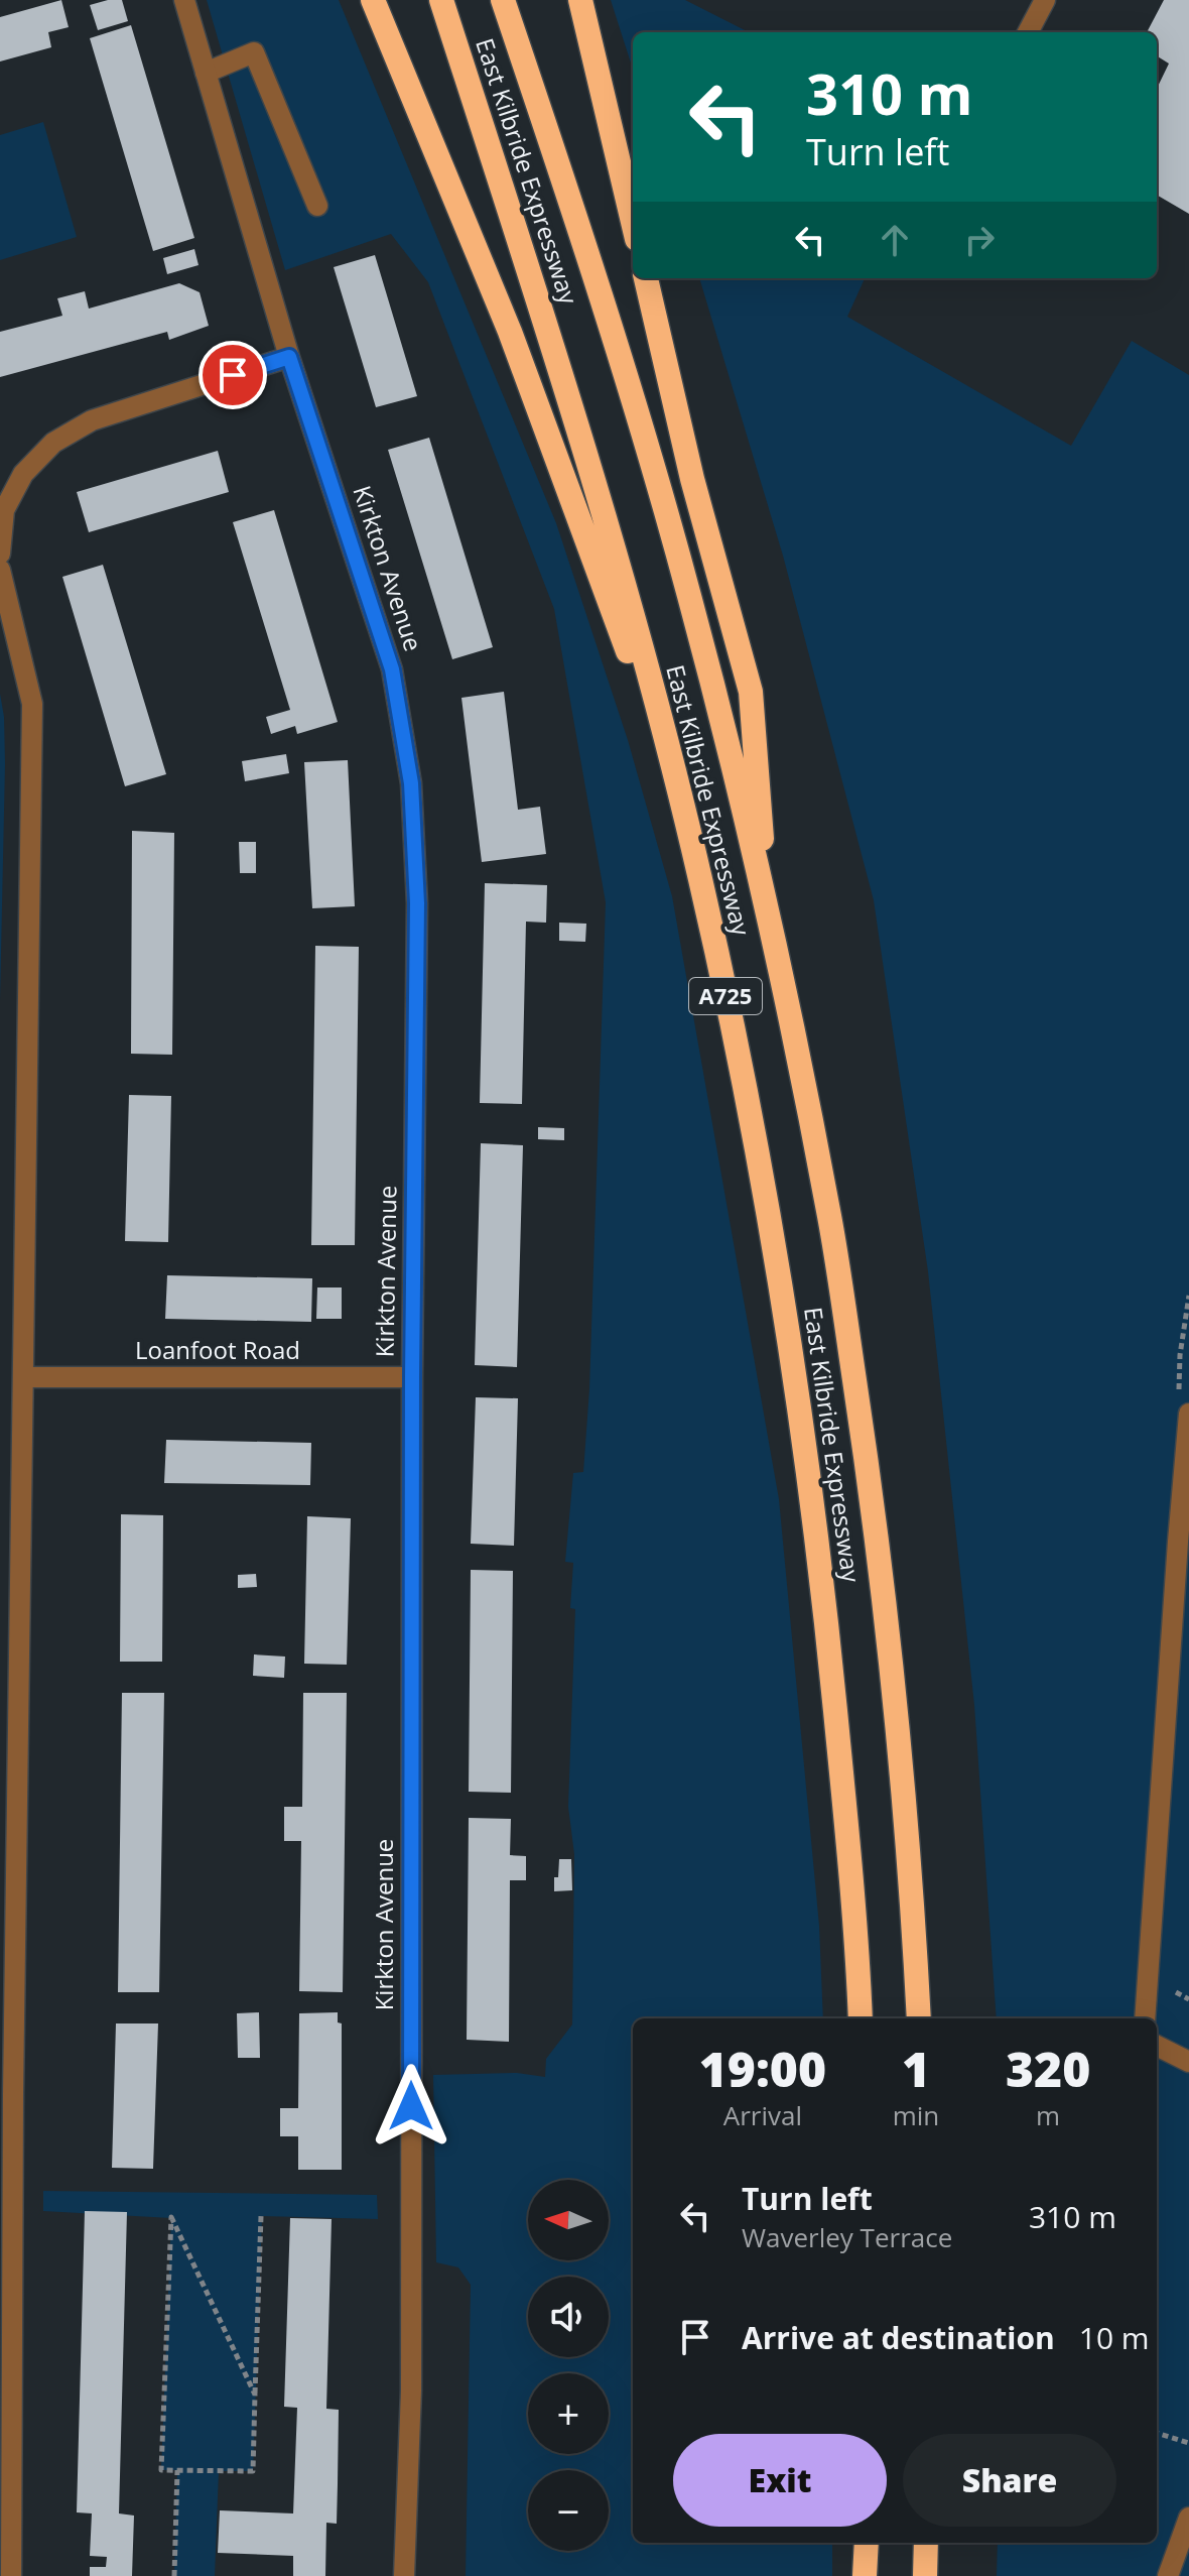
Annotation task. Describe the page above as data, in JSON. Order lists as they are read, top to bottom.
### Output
{
  "streets": {
    "highway": ["East Kilbride Expressway", "A725"],
    "street": ["Kirkton Avenue", "Loanfoot Road"]
  },
  "crossings": [
    ["East Kilbride Expressway", "A725"],
    ["Kirkton Avenue", "Loanfoot Road"]
  ],
  "north": "left",
  "page": {
    "turn": ["310 m", "Turn left"],
    "eta": [
      "19:00",
      "Arrival",
      "1",
      "min",
      "320",
      "m"
    ],
    "list": [
      {
        "name": "Turn left",
        "note": "Waverley Terrace",
        "value": "310 m"
      },
      {
        "name": "Arrive at destination",
        "value": "10 m"
      }
    ],
    "map_buttons": ["+", "−"],
    "buttons": ["Exit", "Share"]
  }
}
